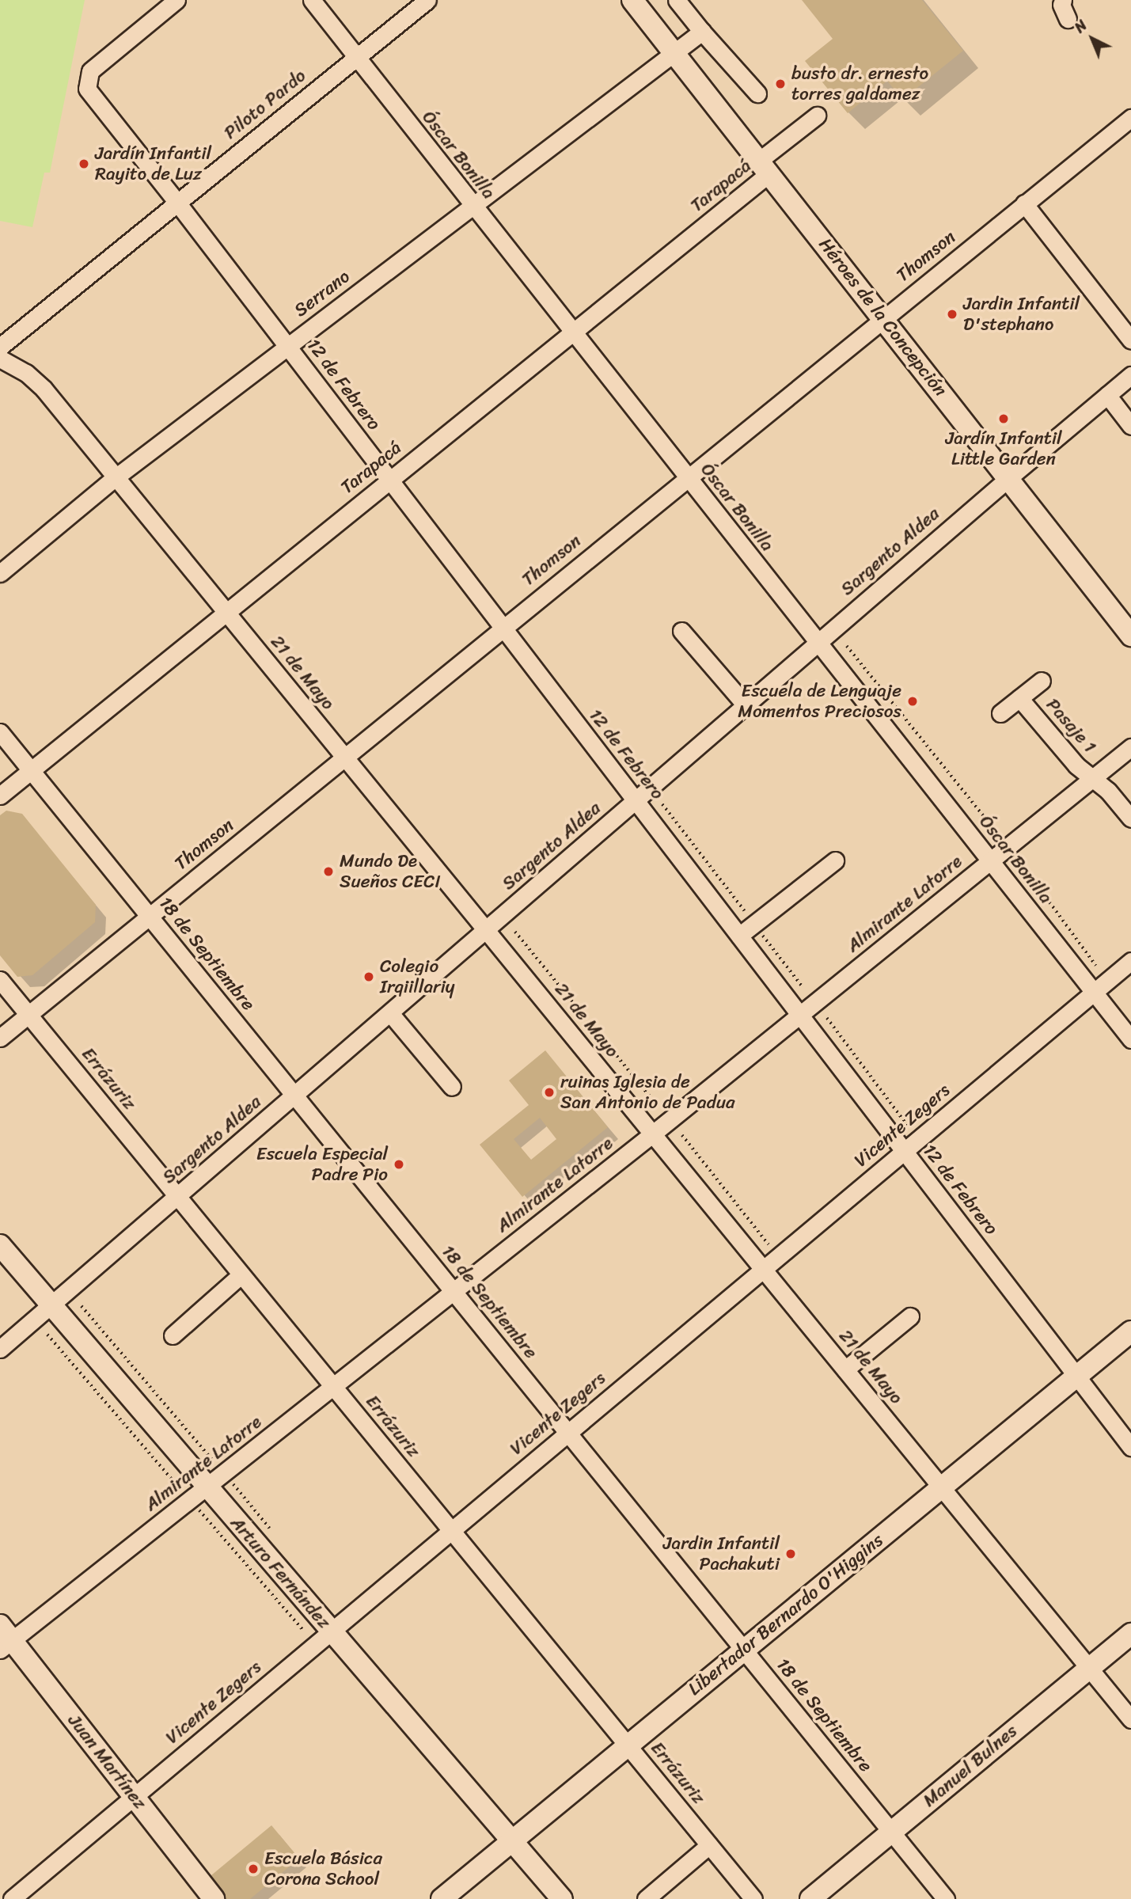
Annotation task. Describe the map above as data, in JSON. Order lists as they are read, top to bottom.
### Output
{
  "streets": {
    "main road": [
      "Héroes de la Concepción",
      "Arturo Fernández",
      "Libertador Bernardo O'Higgins",
      "Juan Martínez",
      "Manuel Bulnes"
    ],
    "street": [
      "Piloto Pardo",
      "Óscar Bonilla",
      "Tarapacá",
      "Thomson",
      "Serrano",
      "12 de Febrero",
      "Sargento Aldea",
      "21 de Mayo",
      "Pasaje 1",
      "Almirante Latorre",
      "18 de Septiembre",
      "Errázuriz",
      "Vicente Zegers"
    ]
  },
  "crossings": [
    ["Piloto Pardo", "Óscar Bonilla"],
    ["Piloto Pardo", "12 de Febrero"],
    ["Óscar Bonilla", "Tarapacá"],
    ["Óscar Bonilla", "Thomson"],
    ["Óscar Bonilla", "Serrano"],
    ["Óscar Bonilla", "Sargento Aldea"],
    ["Óscar Bonilla", "Almirante Latorre"],
    ["Óscar Bonilla", "Vicente Zegers"],
    ["Tarapacá", "Héroes de la Concepción"],
    ["Tarapacá", "12 de Febrero"],
    ["Tarapacá", "21 de Mayo"],
    ["Tarapacá", "18 de Septiembre"],
    ["Thomson", "Héroes de la Concepción"],
    ["Thomson", "12 de Febrero"],
    ["Thomson", "21 de Mayo"],
    ["Thomson", "18 de Septiembre"],
    ["Thomson", "Errázuriz"],
    ["Serrano", "Héroes de la Concepción"],
    ["Serrano", "12 de Febrero"],
    ["Serrano", "21 de Mayo"],
    ["Héroes de la Concepción", "Sargento Aldea"],
    ["12 de Febrero", "Sargento Aldea"],
    ["12 de Febrero", "Almirante Latorre"],
    ["12 de Febrero", "Vicente Zegers"],
    ["12 de Febrero", "Libertador Bernardo O'Higgins"],
    ["Sargento Aldea", "21 de Mayo"],
    ["Sargento Aldea", "18 de Septiembre"],
    ["Sargento Aldea", "Errázuriz"],
    ["Sargento Aldea", "Arturo Fernández"],
    ["21 de Mayo", "Almirante Latorre"],
    ["21 de Mayo", "Vicente Zegers"],
    ["21 de Mayo", "Libertador Bernardo O'Higgins"],
    ["21 de Mayo", "Manuel Bulnes"],
    ["Pasaje 1", "Almirante Latorre"],
    ["Almirante Latorre", "18 de Septiembre"],
    ["Almirante Latorre", "Errázuriz"],
    ["Almirante Latorre", "Arturo Fernández"],
    ["Almirante Latorre", "Juan Martínez"],
    ["18 de Septiembre", "Vicente Zegers"],
    ["18 de Septiembre", "Libertador Bernardo O'Higgins"],
    ["18 de Septiembre", "Manuel Bulnes"],
    ["Errázuriz", "Vicente Zegers"],
    ["Errázuriz", "Libertador Bernardo O'Higgins"],
    ["Vicente Zegers", "Arturo Fernández"],
    ["Vicente Zegers", "Juan Martínez"],
    ["Arturo Fernández", "Libertador Bernardo O'Higgins"]
  ],
  "places": [
    "busto dr. ernesto torres galdamez",
    "Jardín Infantil Rayito de Luz",
    "Jardin Infantil D'stephano",
    "Jardín Infantil Little Garden",
    "Escuela de Lenguaje Momentos Preciosos",
    "Mundo De Sueños CECI",
    "Colegio Irqiillariy",
    "ruinas Iglesia de San Antonio de Padua",
    "Escuela Especial Padre Pio",
    "Jardin Infantil Pachakuti",
    "Escuela Básica Corona School"
  ],
  "north": "top left"
}
